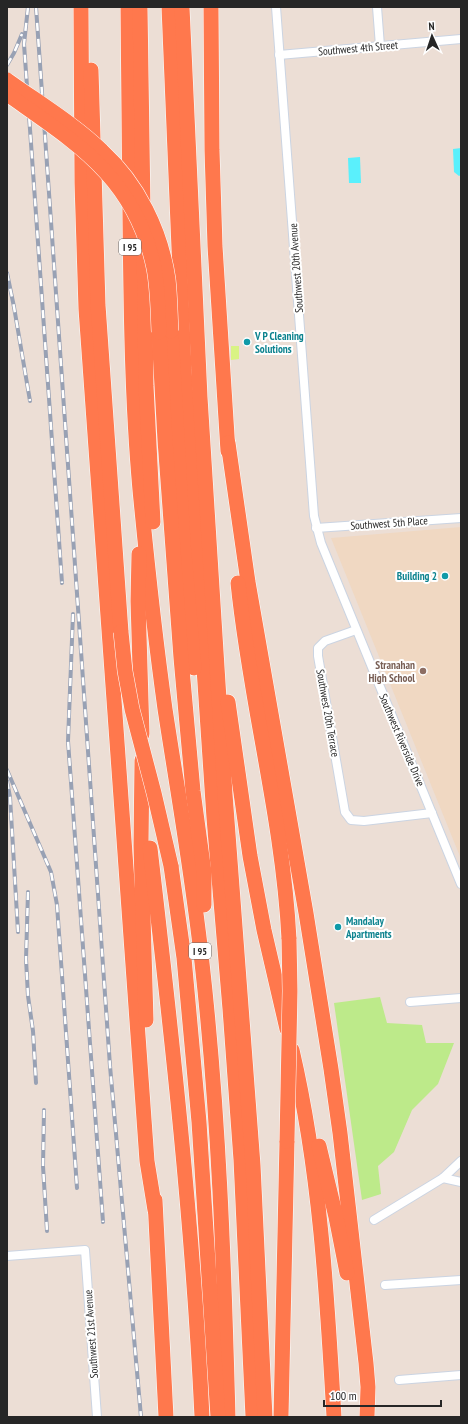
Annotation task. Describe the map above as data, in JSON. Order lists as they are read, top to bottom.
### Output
{
  "streets": {
    "highway": ["I 95"],
    "street": [
      "Southwest 4th Street",
      "Southwest 20th Avenue",
      "Southwest 5th Place",
      "Southwest 20th Terrace",
      "Southwest Riverside Drive",
      "Southwest 21st Avenue"
    ]
  },
  "crossings": [
    ["Southwest 4th Street", "Southwest 20th Avenue"],
    ["Southwest 20th Avenue", "Southwest 5th Place"],
    ["Southwest 20th Avenue", "Southwest Riverside Drive"],
    ["Southwest 5th Place", "Southwest Riverside Drive"],
    ["Southwest 20th Terrace", "Southwest Riverside Drive"]
  ],
  "places": [
    "V P Cleaning Solutions",
    "Building 2",
    "Stranahan High School",
    "Mandalay Apartments"
  ],
  "scale_bar": "100 m",
  "north": "top"
}
